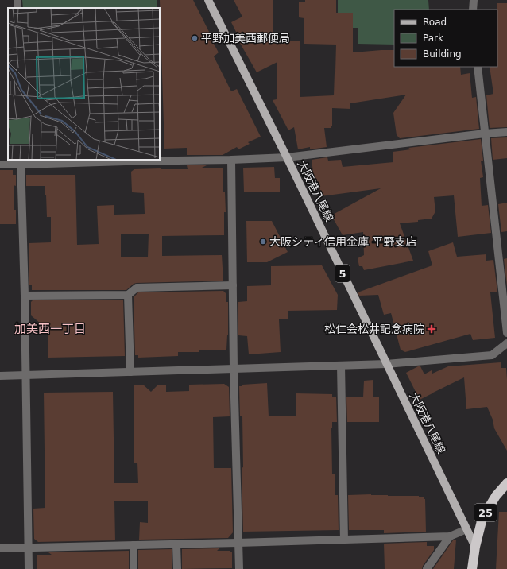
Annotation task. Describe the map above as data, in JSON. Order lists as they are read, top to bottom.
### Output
{
  "streets": {
    "highway": ["25"],
    "main road": ["大阪港八尾線", "5"]
  },
  "crossings": [
    ["大阪港八尾線", "25"]
  ],
  "districts": ["加美西一丁目"],
  "places": {
    "other": ["平野加美西郵便局", "大阪シティ信用金庫 平野支店"],
    "health": ["松仁会松井記念病院"]
  },
  "legend": ["Road", "Park", "Building"]
}
